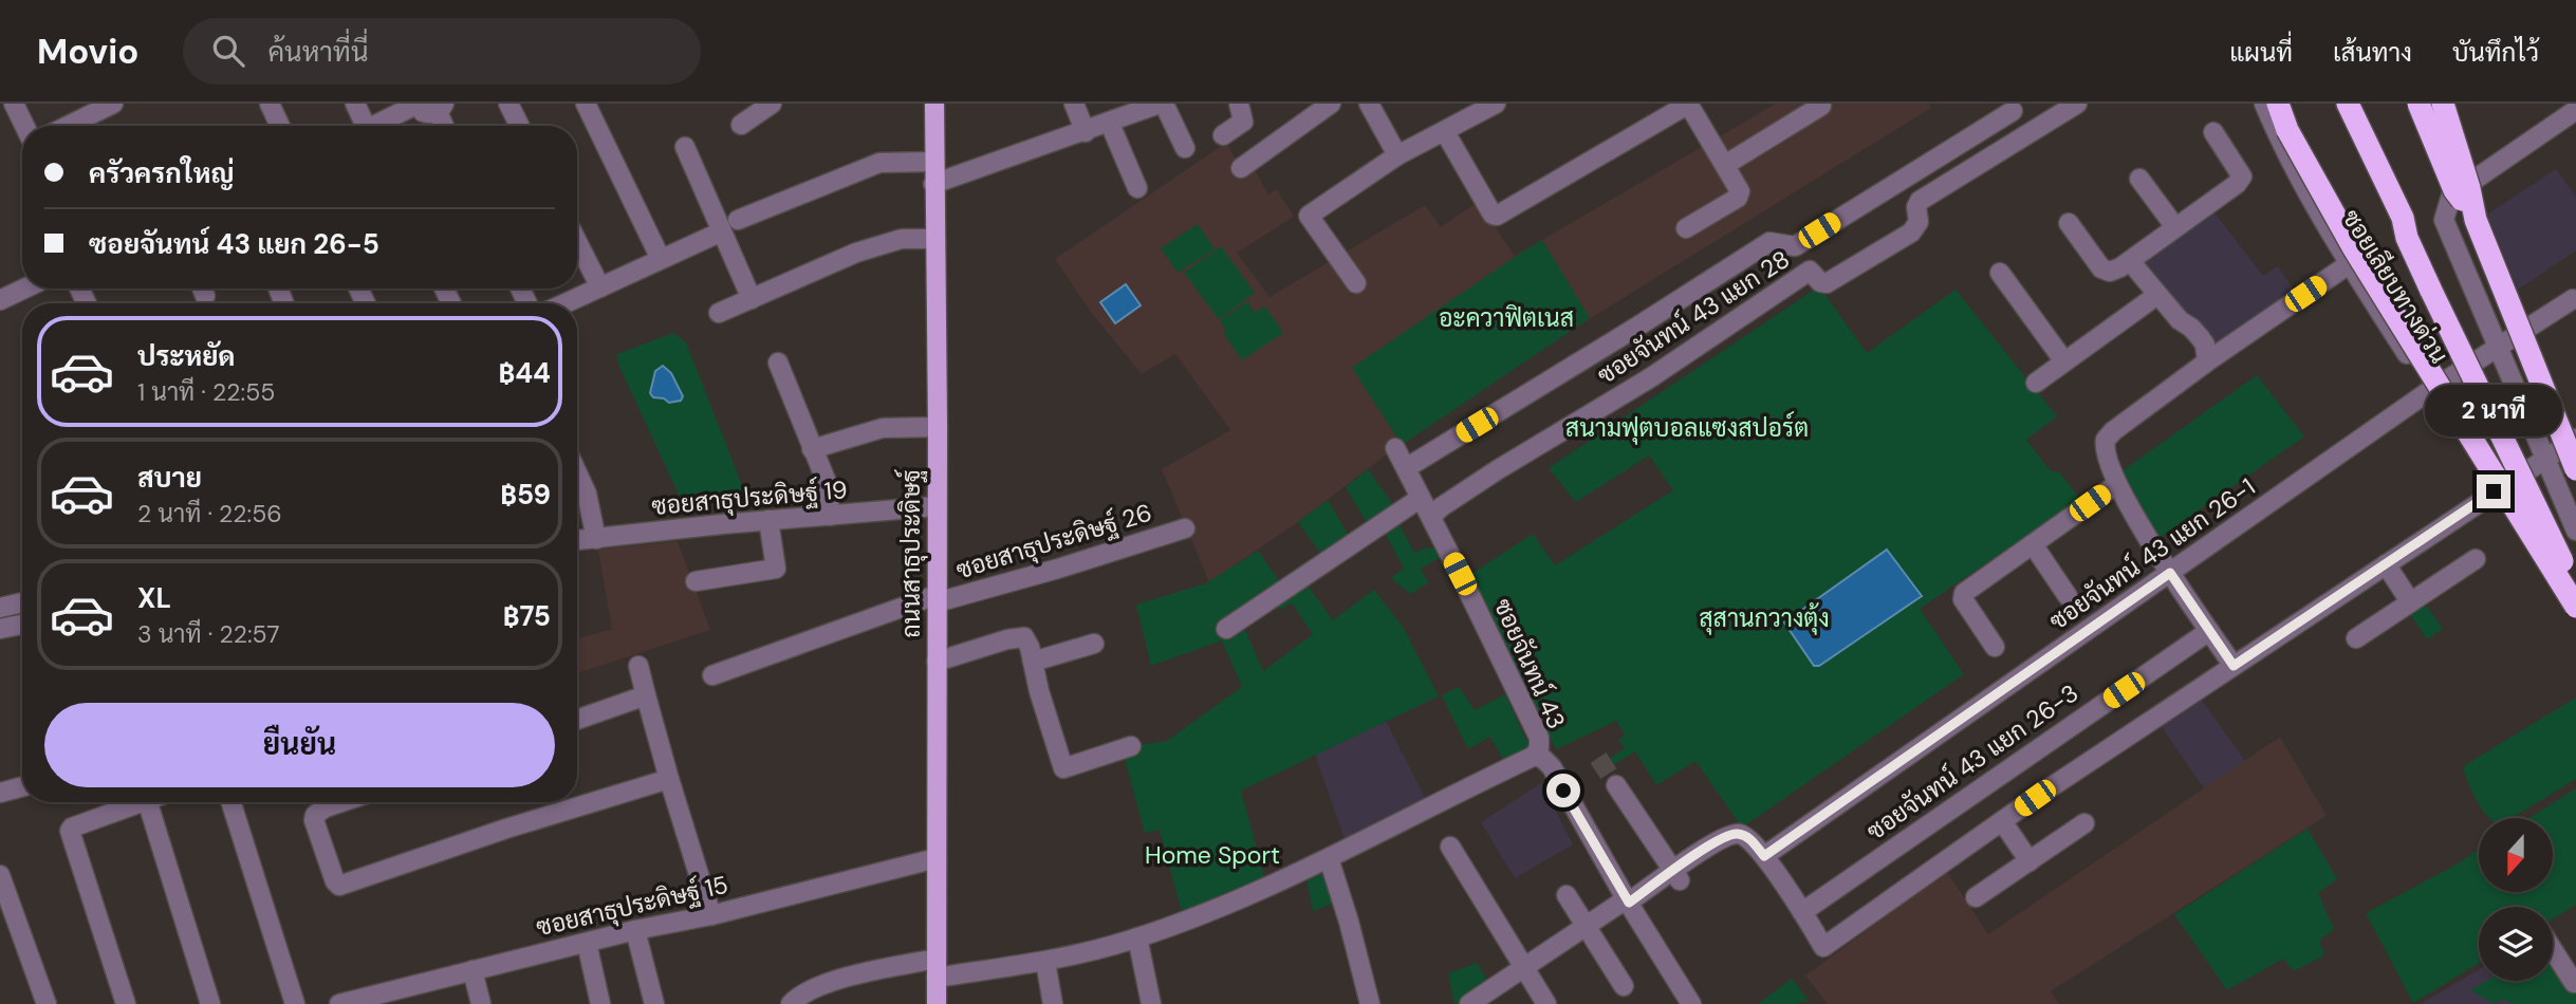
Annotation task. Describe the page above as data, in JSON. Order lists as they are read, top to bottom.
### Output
{
  "streets": {
    "main road": ["ถนนสาธุประดิษฐ์"],
    "street": [
      "ซอยเลียบทางด่วน",
      "ซอยจันทน์ 43 แยก 28",
      "ซอยสาธุประดิษฐ์ 19",
      "ซอยสาธุประดิษฐ์ 26",
      "ซอยจันทน์ 43 แยก 26-1",
      "ซอยจันทน์ 43",
      "ซอยจันทน์ 43 แยก 26-3",
      "ซอยสาธุประดิษฐ์ 15"
    ]
  },
  "crossings": [
    ["ซอยเลียบทางด่วน", "ซอยจันทน์ 43 แยก 26-1"],
    ["ซอยจันทน์ 43 แยก 28", "ซอยจันทน์ 43"],
    ["ซอยสาธุประดิษฐ์ 19", "ถนนสาธุประดิษฐ์"],
    ["ซอยสาธุประดิษฐ์ 26", "ถนนสาธุประดิษฐ์"],
    ["ถนนสาธุประดิษฐ์", "ซอยสาธุประดิษฐ์ 15"]
  ],
  "parks": [
    "อะควาฟิตเนส",
    "สนามฟุตบอลแซงสปอร์ต",
    "สุสานกวางตุ้ง",
    "Home Sport"
  ],
  "north": "bottom",
  "page": {
    "header": "Movio",
    "search": "ค้นหาที่นี่",
    "nav": ["แผนที่", "เส้นทาง", "บันทึกไว้"],
    "banner": ["ครัวครกใหญ่", "ซอยจันทน์ 43 แยก 26-5"],
    "list": [
      {
        "name": "ประหยัด",
        "note": "1 นาที · 22:55",
        "value": "฿44"
      },
      {
        "name": "สบาย",
        "note": "2 นาที · 22:56",
        "value": "฿59"
      },
      {
        "name": "XL",
        "note": "3 นาที · 22:57",
        "value": "฿75"
      }
    ],
    "bubble": "2 นาที",
    "buttons": "ยืนยัน"
  }
}
